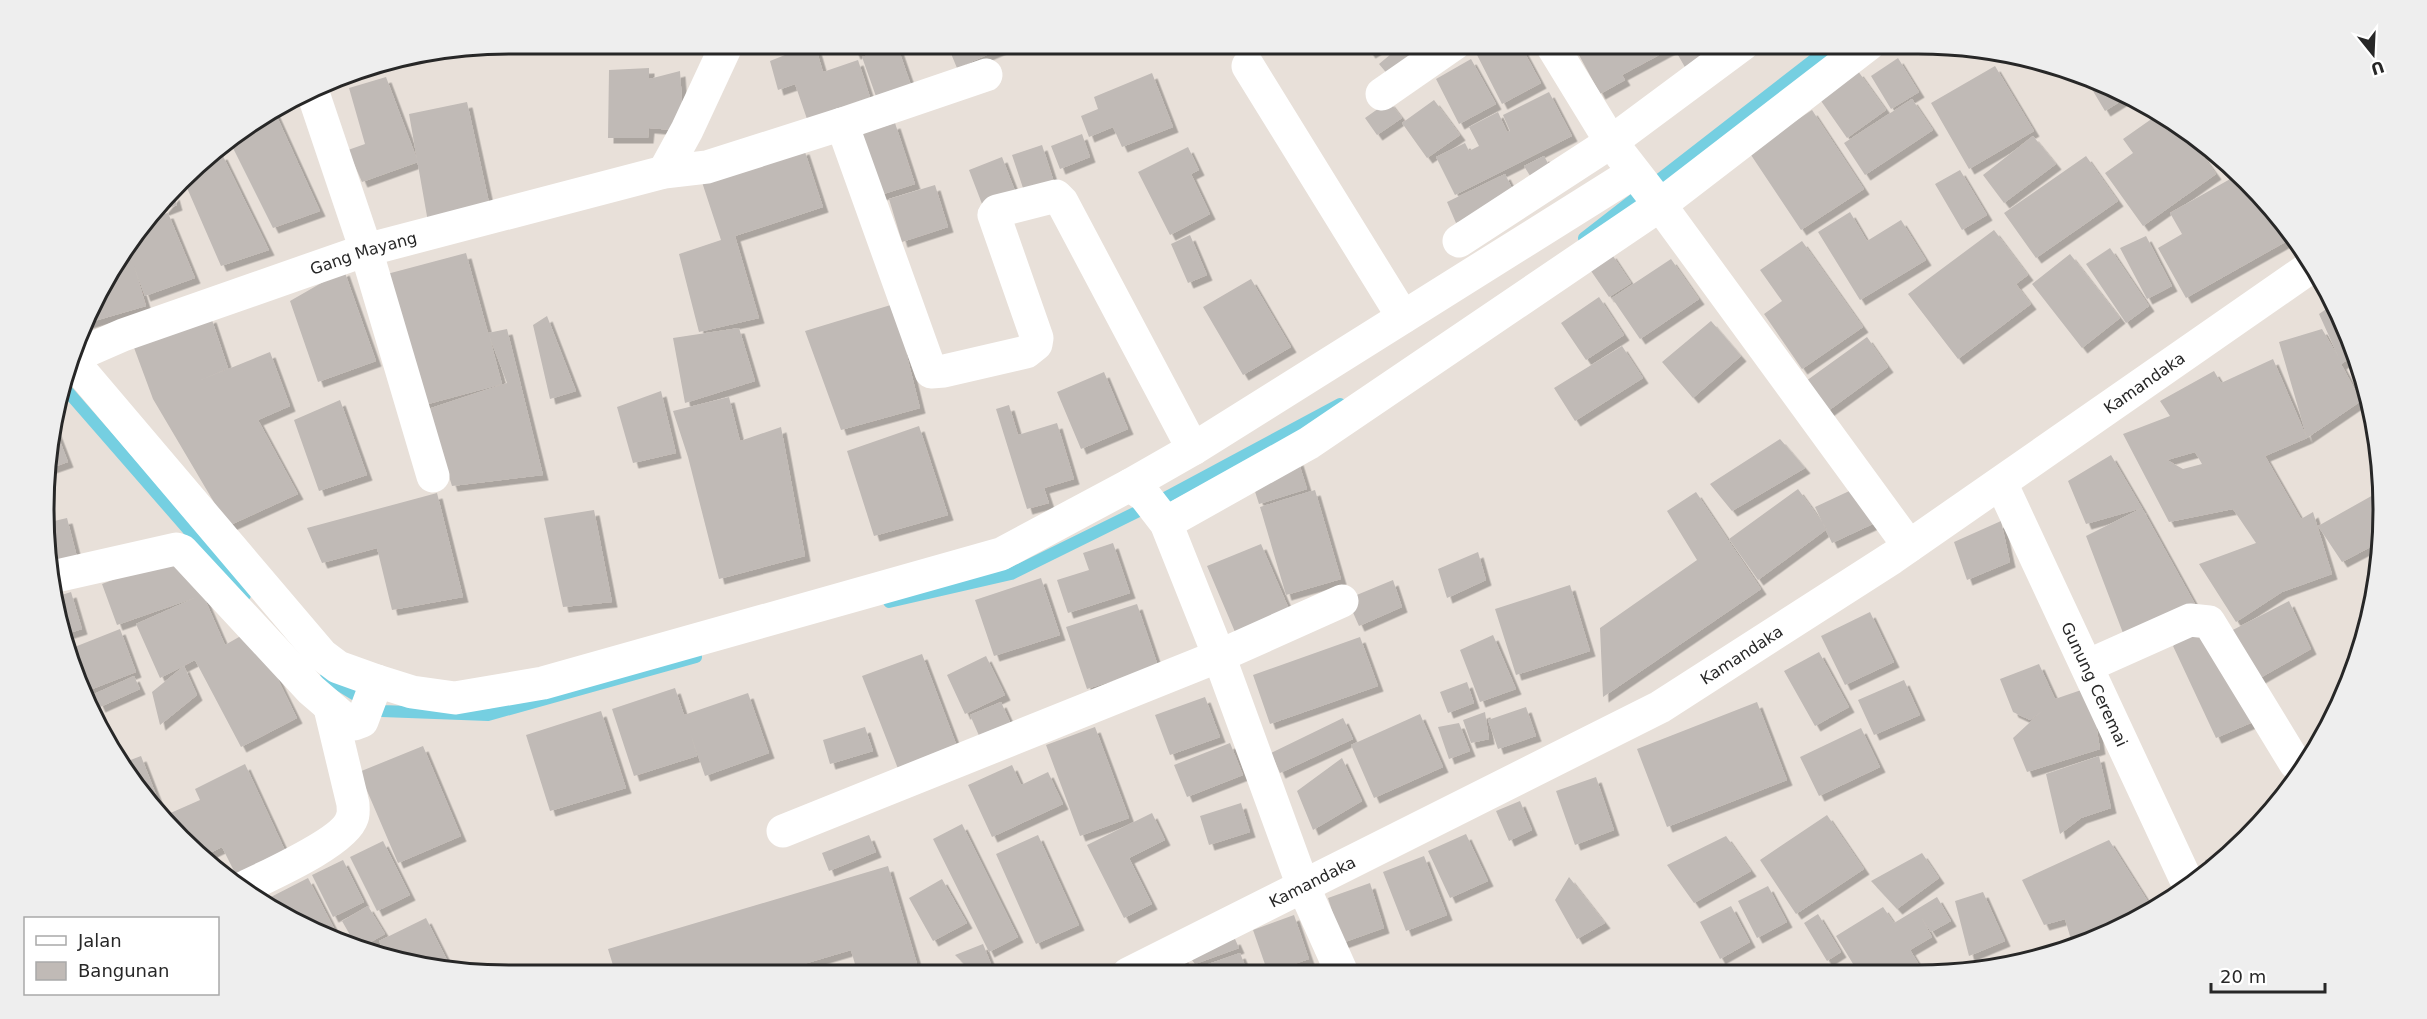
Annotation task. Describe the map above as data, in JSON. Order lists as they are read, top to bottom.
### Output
{
  "streets": {
    "street": ["Gang Mayang", "Kamandaka", "Gunung Ceremai"]
  },
  "crossings": [
    ["Kamandaka", "Gunung Ceremai"]
  ],
  "legend": ["Jalan", "Bangunan"],
  "scale_bar": "20 m",
  "north": "bottom"
}
